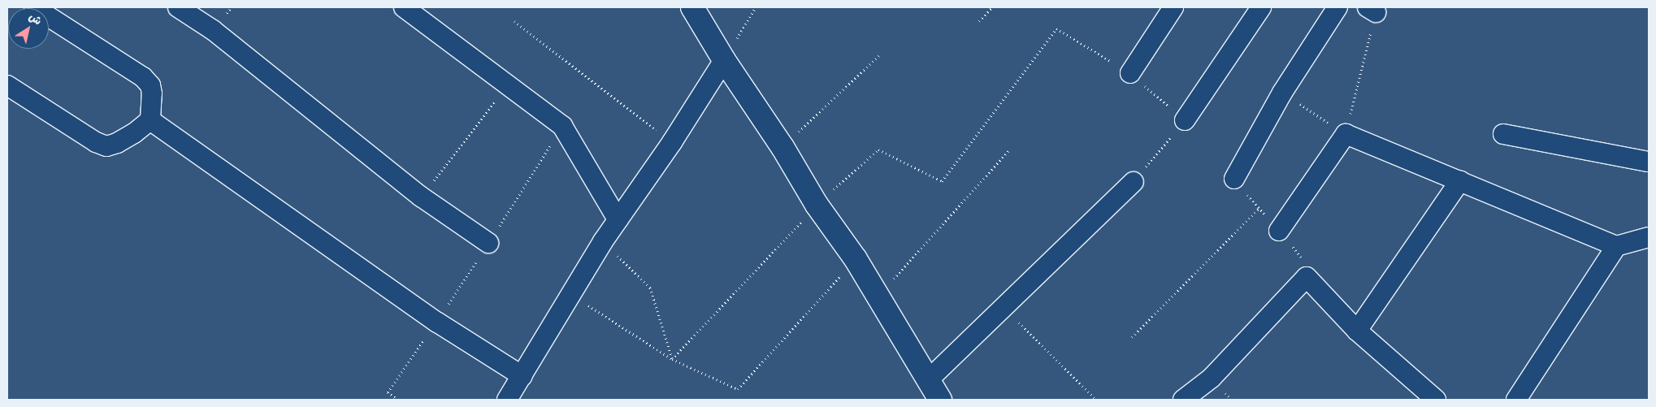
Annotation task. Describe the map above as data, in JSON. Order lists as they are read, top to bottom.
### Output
{
  "north": "top right"
}
